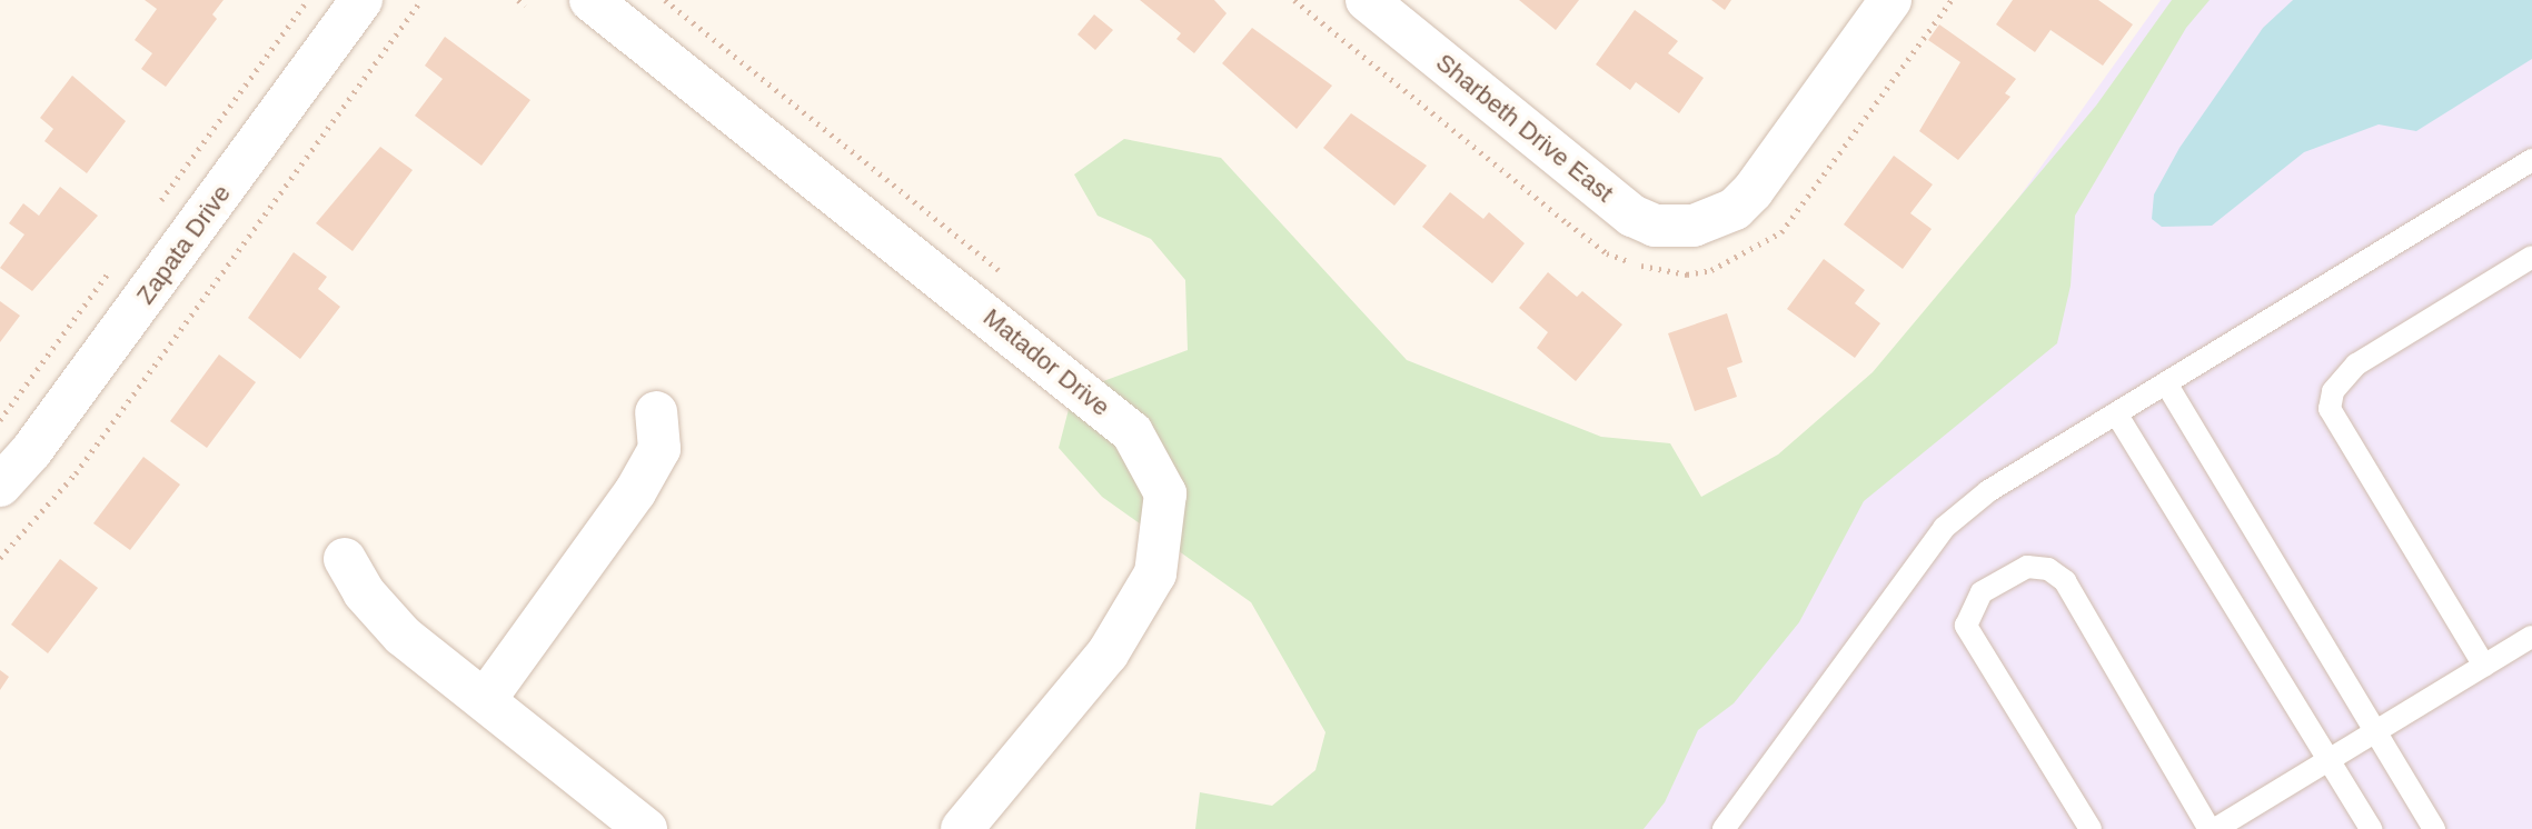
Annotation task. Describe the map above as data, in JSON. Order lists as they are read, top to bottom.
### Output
{
  "streets": {
    "street": ["Sharbeth Drive East", "Zapata Drive", "Matador Drive"]
  }
}
